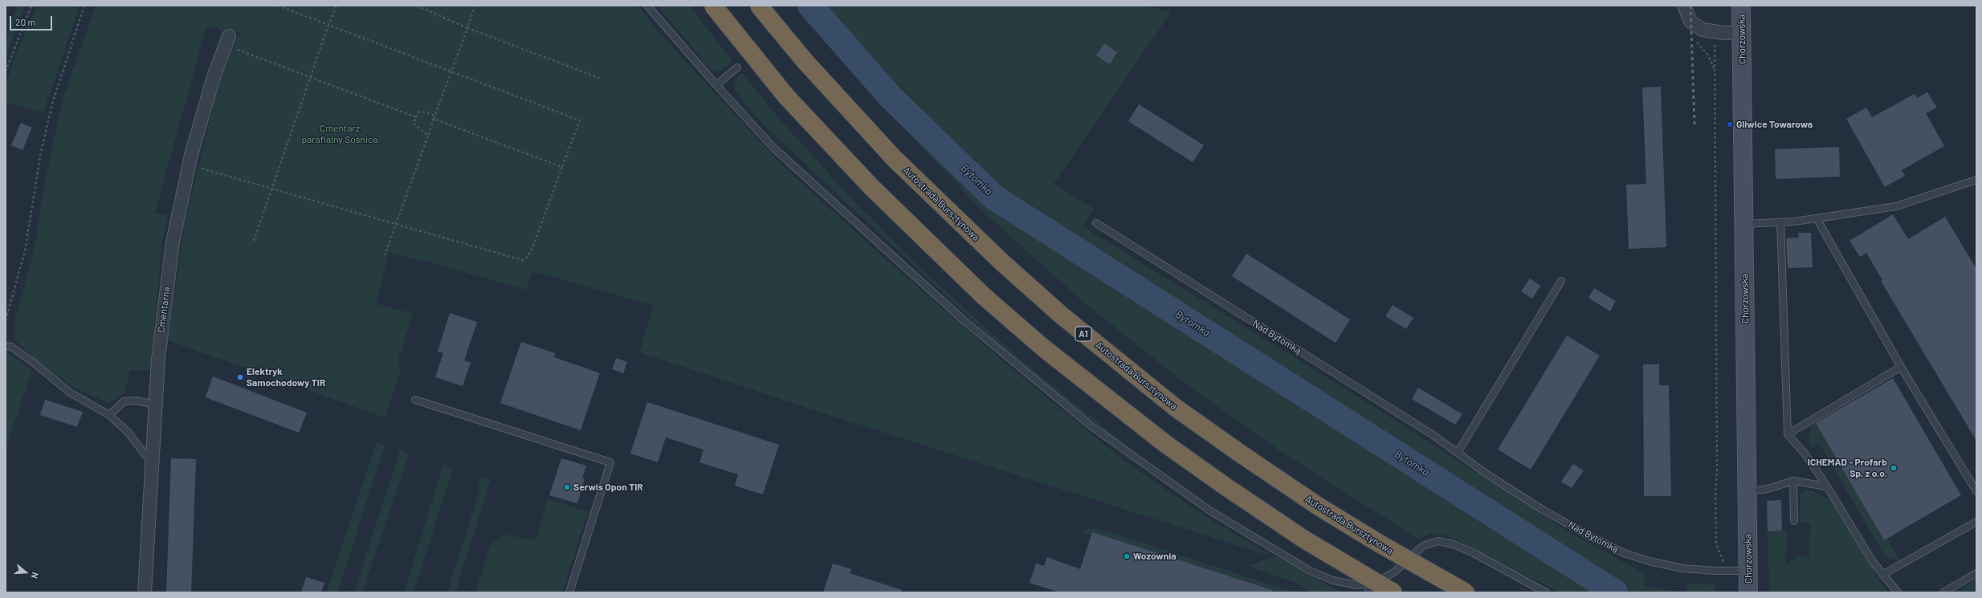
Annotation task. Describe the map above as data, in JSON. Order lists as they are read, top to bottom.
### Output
{
  "streets": {
    "highway": ["Autostrada Bursztynowa", "A1"],
    "main road": ["Chorzowska"],
    "street": ["Cmentarna"],
    "lane": ["Nad Bytomką"]
  },
  "crossings": [
    ["Chorzowska", "Nad Bytomką"]
  ],
  "water": ["Bytomka"],
  "parks": ["Cmentarz parafialny Sośnica"],
  "places": [
    "Gliwice Towarowa",
    "Elektryk Samochodowy TIR",
    "ICHEMAD - Profarb Sp. z o.o.",
    "Serwis Opon TIR",
    "Wozownia"
  ],
  "scale_bar": "20 m",
  "north": "right"
}
